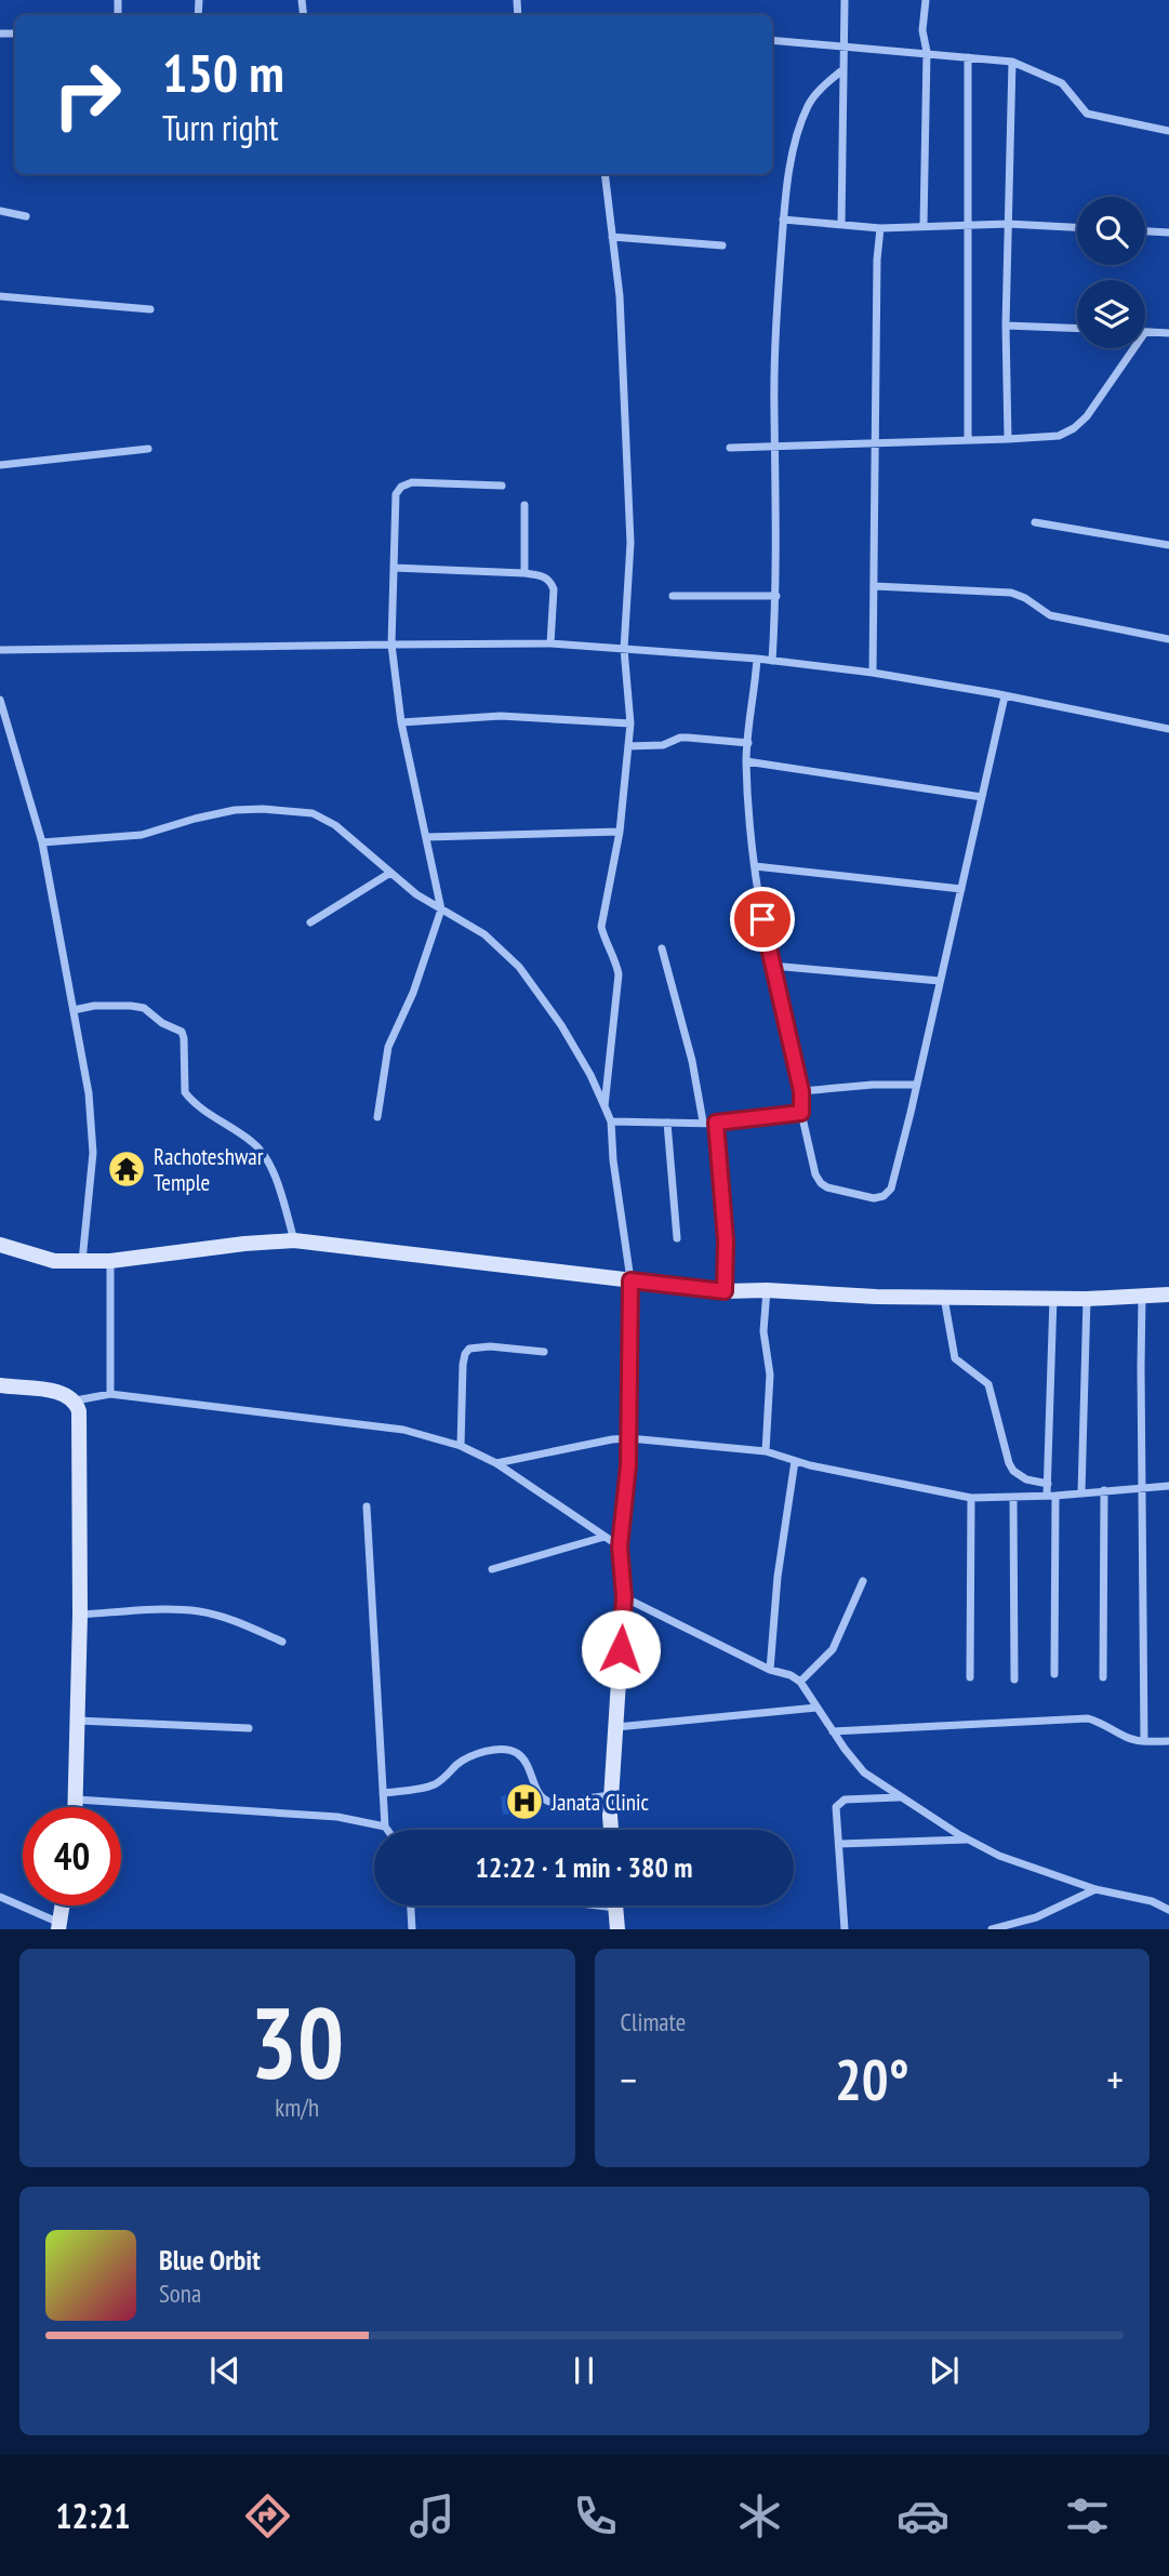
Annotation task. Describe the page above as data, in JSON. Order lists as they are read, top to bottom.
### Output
{
  "places": {
    "temple": ["Rachoteshwar Temple"],
    "hospital": ["Janata Clinic"]
  },
  "page": {
    "turn": ["150 m", "Turn right"],
    "limit": "40",
    "trip": "12:22 · 1 min · 380 m",
    "tile": [
      ["30", "km/h"],
      "Climate"
    ],
    "heat": ["−", "20°", "+"],
    "song": ["Blue Orbit", "Sona"],
    "tabs": "12:21"
  }
}
